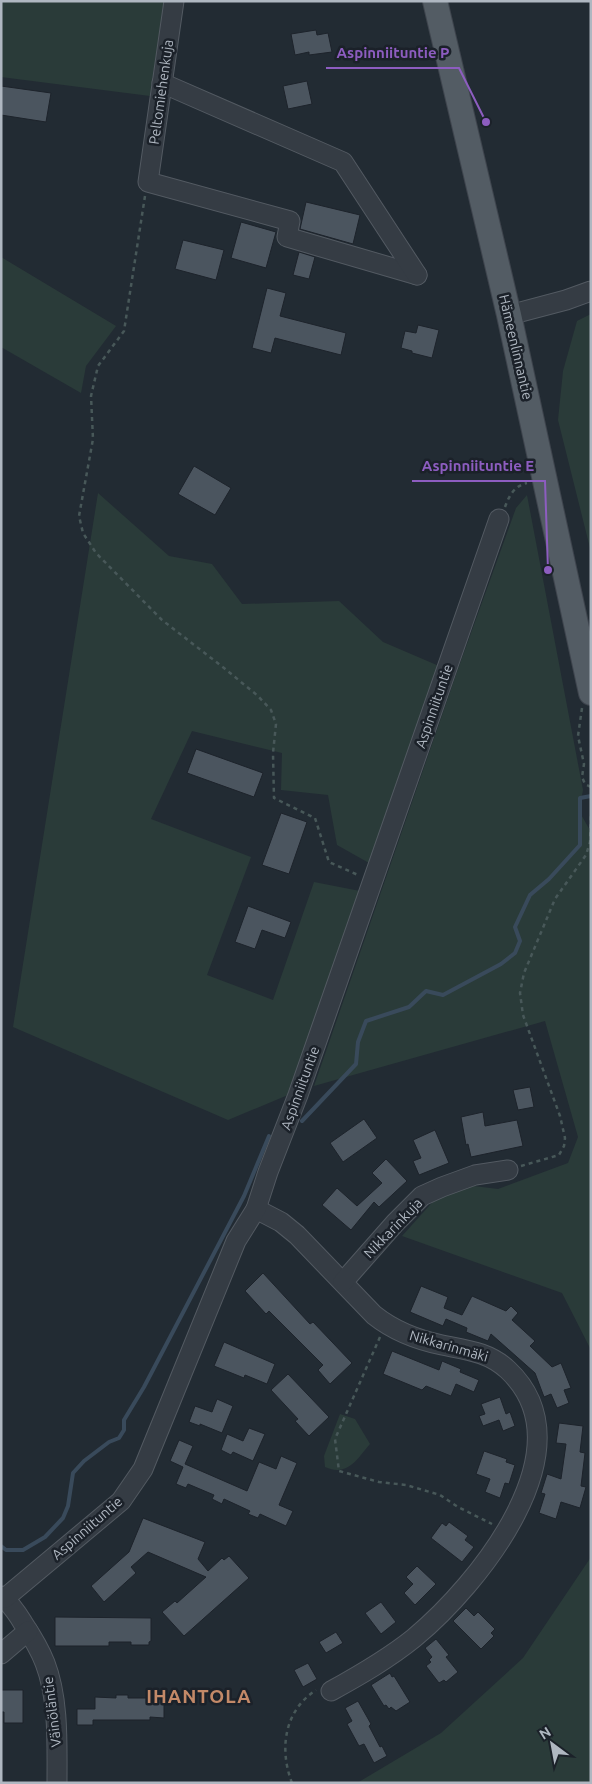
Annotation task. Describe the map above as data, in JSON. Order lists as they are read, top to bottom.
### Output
{
  "streets": {
    "main road": ["Hämeenlinnantie"],
    "street": [
      "Peltomiehenkuja",
      "Aspinniituntie",
      "Nikkarinkuja",
      "Nikkarinmäki",
      "Väinöläntie"
    ]
  },
  "crossings": [
    ["Aspinniituntie", "Nikkarinmäki"],
    ["Aspinniituntie", "Väinöläntie"],
    ["Nikkarinkuja", "Nikkarinmäki"]
  ],
  "districts": ["IHANTOLA"],
  "places": ["Aspinniituntie P", "Aspinniituntie E"],
  "north": "top left"
}
